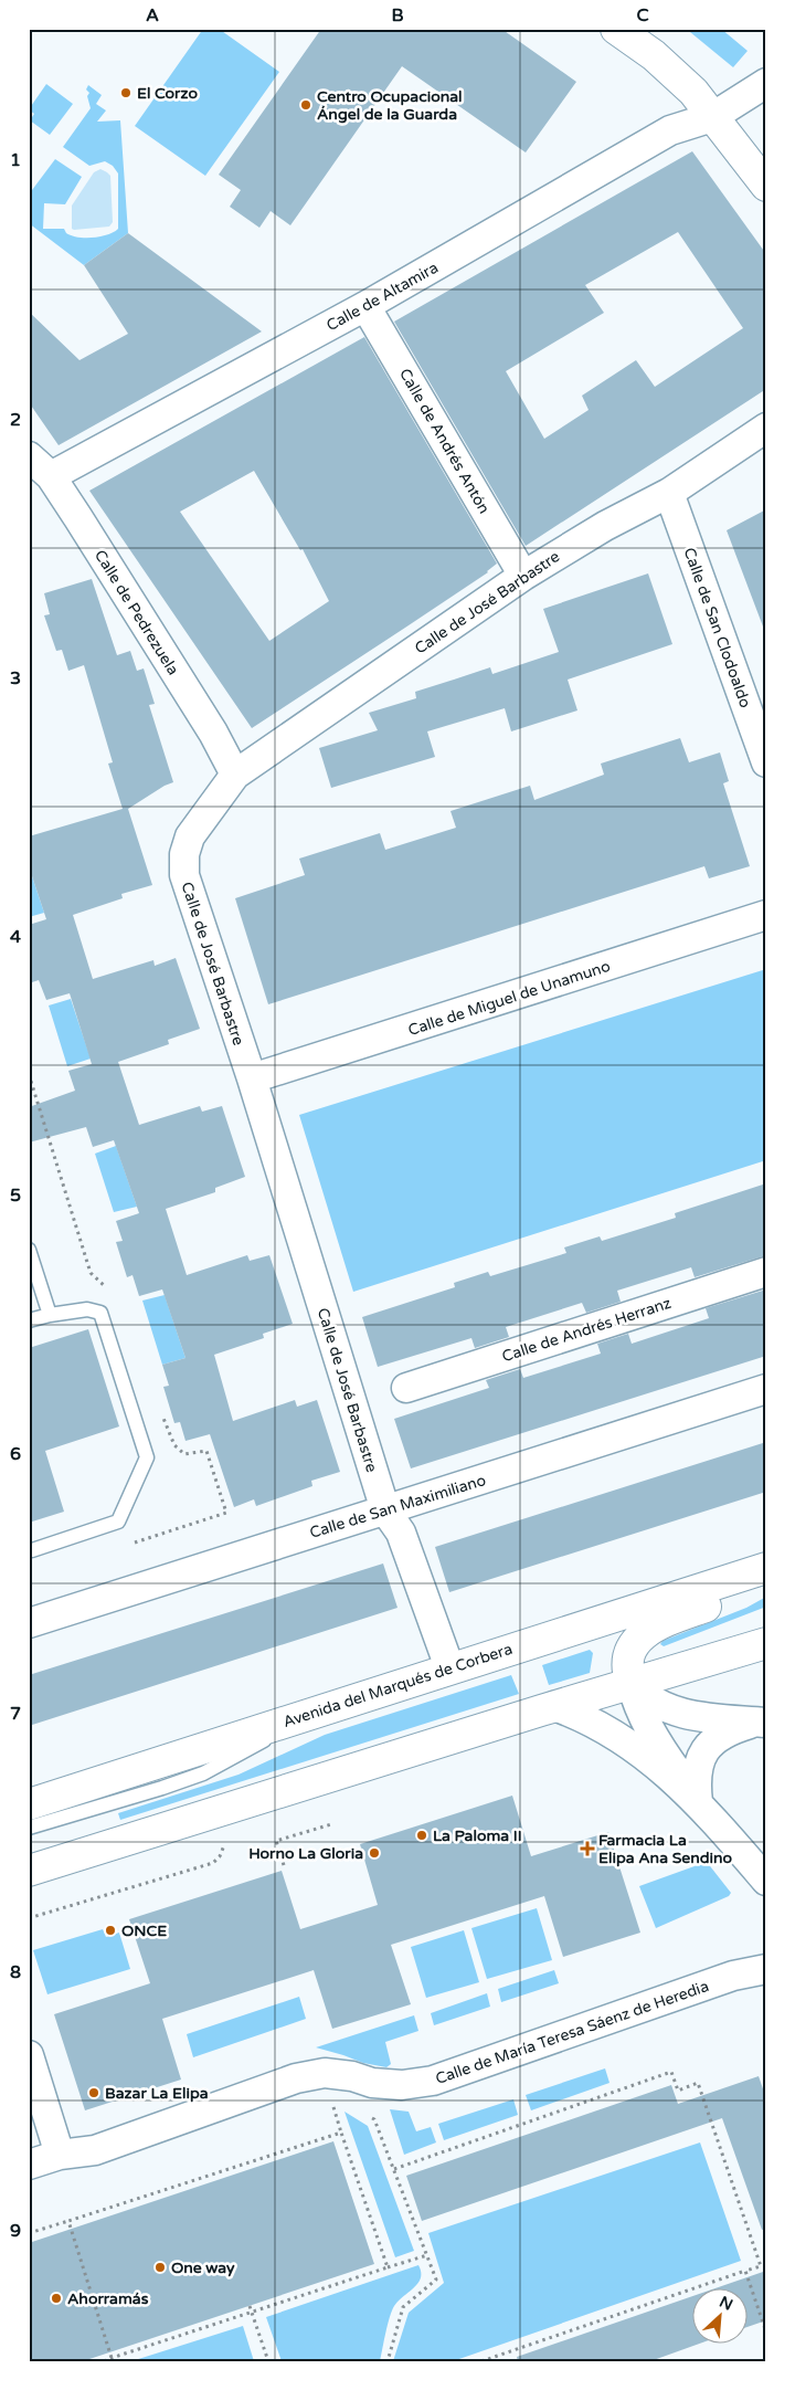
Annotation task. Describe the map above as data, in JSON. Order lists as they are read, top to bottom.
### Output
{
  "streets": {
    "street": [
      "Calle de Altamira",
      "Calle de Andrés Antón",
      "Calle de José Barbastre",
      "Calle de Pedrezuela",
      "Calle de San Clodoaldo",
      "Calle de Miguel de Unamuno",
      "Calle de Andrés Herranz",
      "Calle de San Maximiliano",
      "Avenida del Marqués de Corbera",
      "Calle de María Teresa Sáenz de Heredia"
    ]
  },
  "crossings": [
    ["Calle de Altamira", "Calle de Andrés Antón"],
    ["Calle de Altamira", "Calle de Pedrezuela"],
    ["Calle de Andrés Antón", "Calle de José Barbastre"],
    ["Calle de José Barbastre", "Calle de Pedrezuela"],
    ["Calle de José Barbastre", "Calle de San Clodoaldo"],
    ["Calle de José Barbastre", "Calle de Miguel de Unamuno"],
    ["Calle de José Barbastre", "Calle de San Maximiliano"],
    ["Calle de José Barbastre", "Avenida del Marqués de Corbera"]
  ],
  "places": {
    "other": [
      "El Corzo",
      "Centro Ocupacional Ángel de la Guarda",
      "La Paloma II",
      "Horno La Gloria",
      "ONCE",
      "Bazar La Elipa",
      "One way",
      "Ahorramás"
    ],
    "health": ["Farmacia La Elipa Ana Sendino"]
  },
  "north": "top right",
  "grid": {
    "columns": ["A", "B", "C"],
    "rows": [
      "1",
      "2",
      "3",
      "4",
      "5",
      "6",
      "7",
      "8",
      "9"
    ]
  }
}
